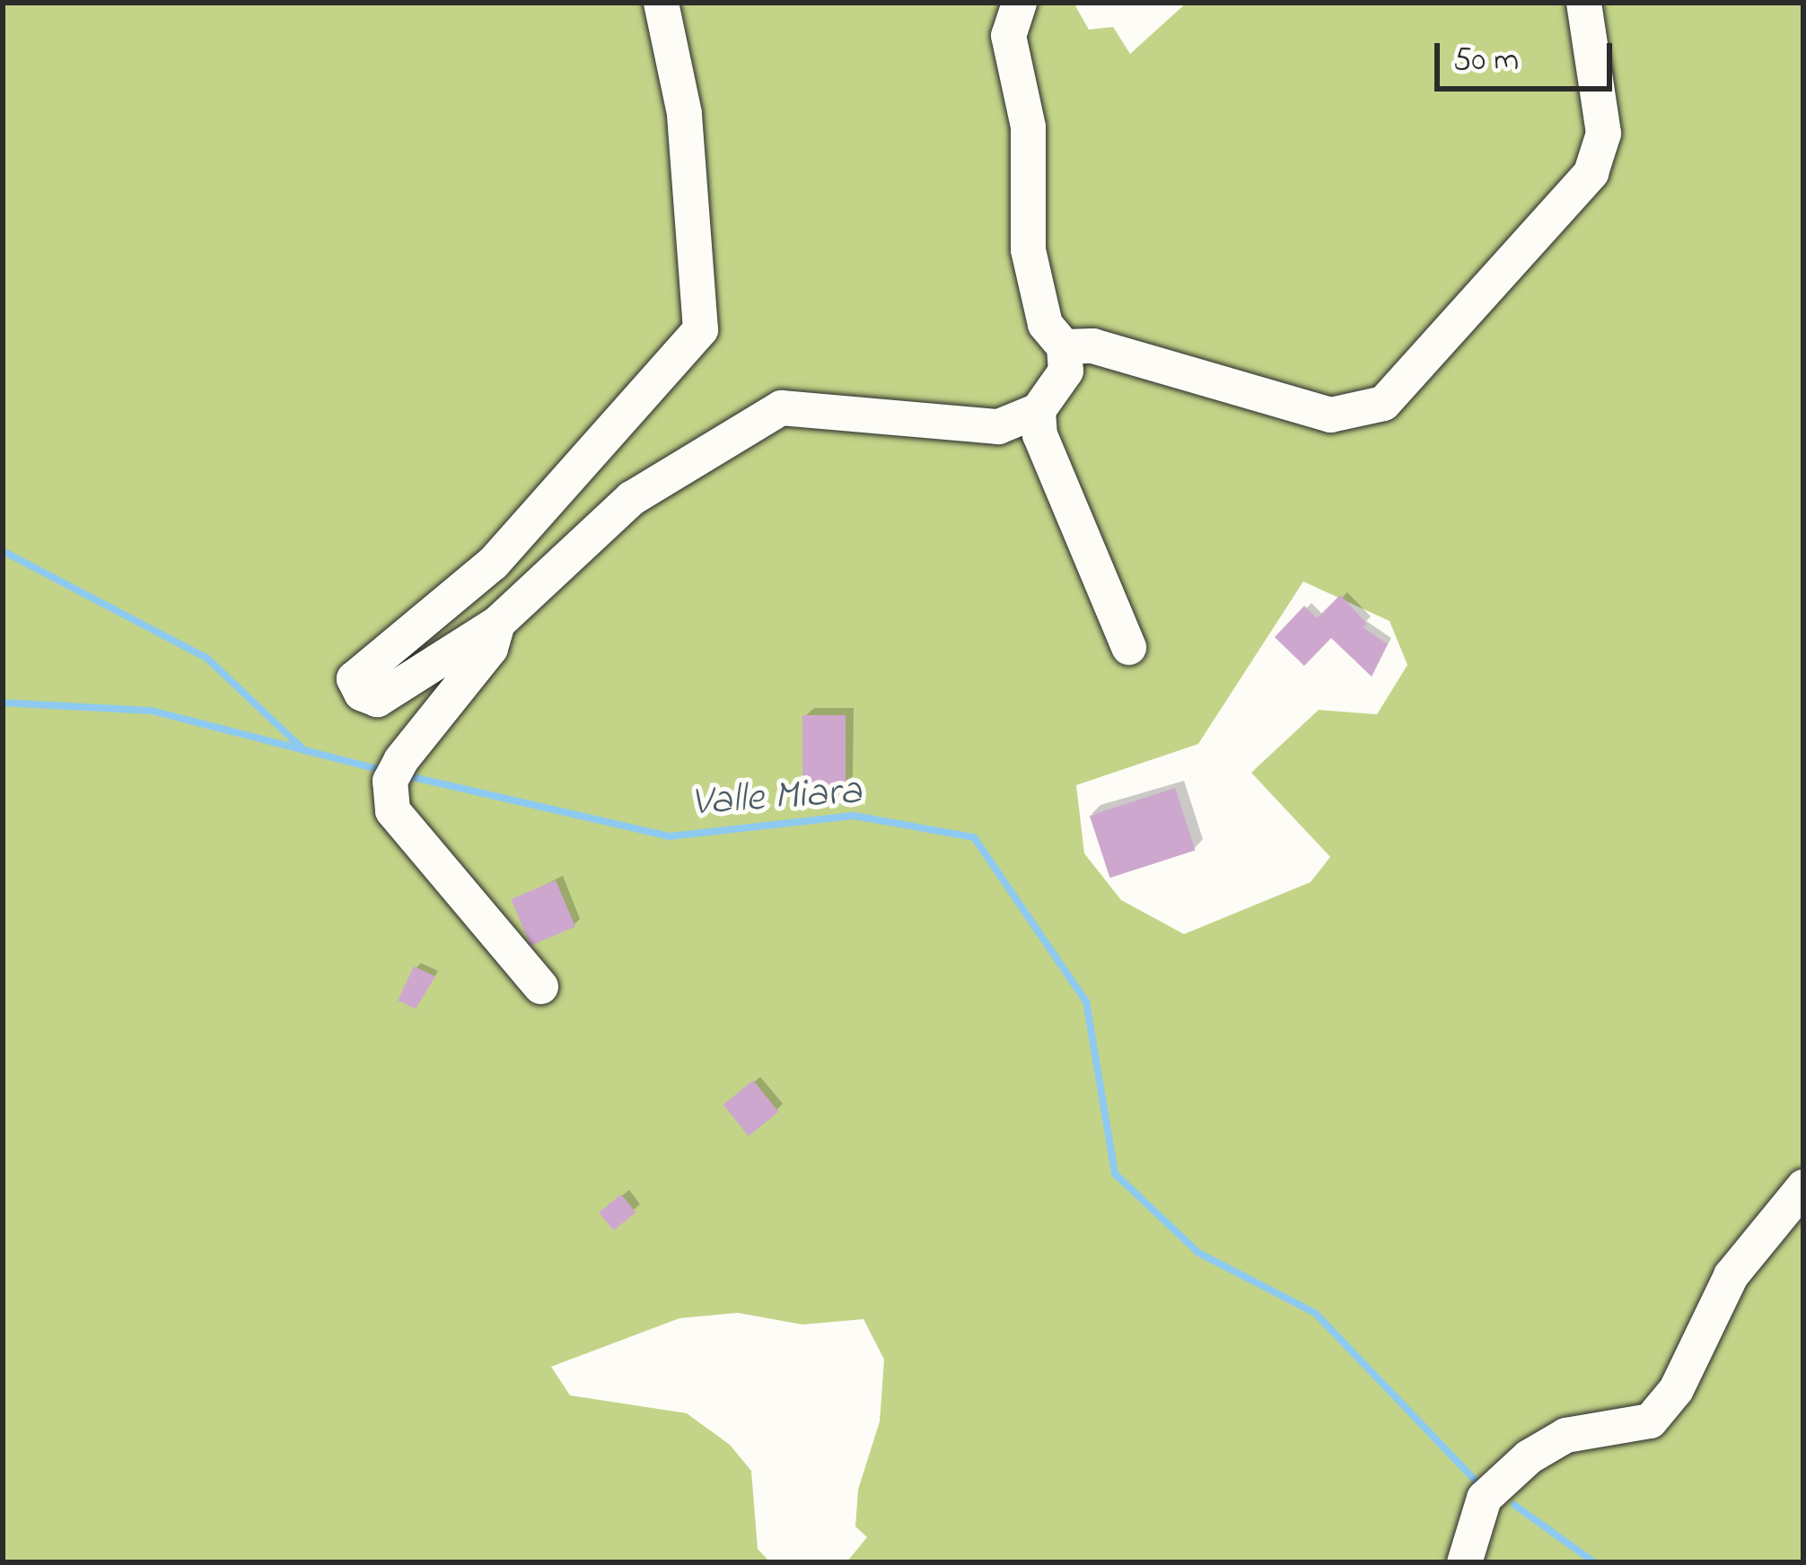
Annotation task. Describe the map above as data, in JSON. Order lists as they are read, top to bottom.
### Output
{
  "water": ["Valle Miara"],
  "scale_bar": "50 m"
}
